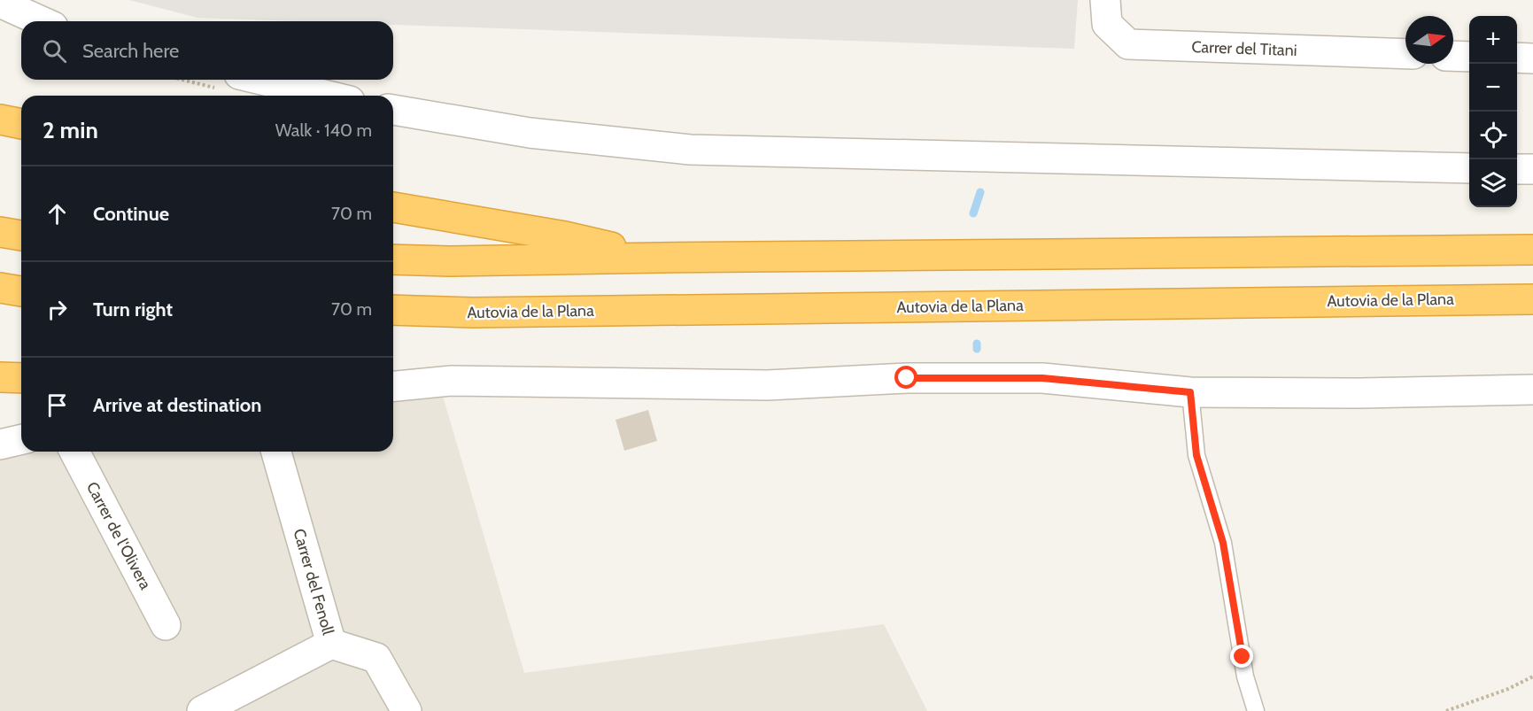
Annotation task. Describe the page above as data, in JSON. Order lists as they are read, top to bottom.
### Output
{
  "streets": {
    "highway": ["Autovia de la Plana"],
    "street": ["Carrer del Titani", "Carrer de l'Olivera", "Carrer del Fenoll"]
  },
  "north": "right",
  "page": {
    "map_buttons": ["+", "−"],
    "search": "Search here",
    "heading": ["2 min", "Walk · 140 m"],
    "list": [
      ["Continue", "70 m"],
      ["Turn right", "70 m"],
      "Arrive at destination"
    ]
  }
}
